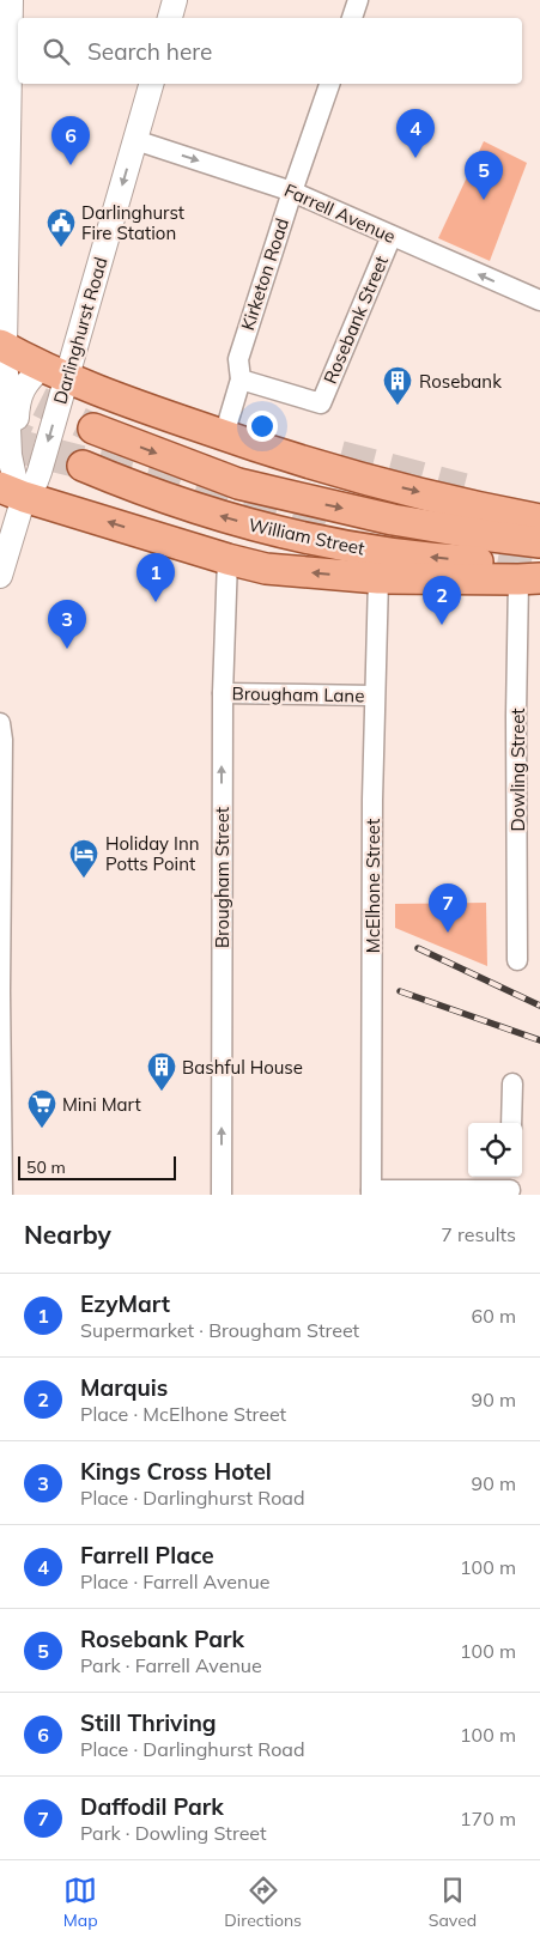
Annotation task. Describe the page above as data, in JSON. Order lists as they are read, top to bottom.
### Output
{
  "streets": {
    "main road": ["William Street"],
    "street": [
      "Farrell Avenue",
      "Kirketon Road",
      "Rosebank Street",
      "Darlinghurst Road",
      "Brougham Lane",
      "Dowling Street",
      "Brougham Street",
      "McElhone Street"
    ]
  },
  "crossings": [
    ["Farrell Avenue", "Kirketon Road"],
    ["Farrell Avenue", "Rosebank Street"],
    ["Farrell Avenue", "Darlinghurst Road"],
    ["Kirketon Road", "Rosebank Street"],
    ["William Street", "Dowling Street"],
    ["Brougham Lane", "Brougham Street"],
    ["Brougham Lane", "McElhone Street"]
  ],
  "one_way": ["Brougham Street"],
  "places": {
    "public building": ["Darlinghurst Fire Station"],
    "building": ["Rosebank", "Bashful House"],
    "hotel": ["Holiday Inn Potts Point"],
    "supermarket": ["Mini Mart"]
  },
  "scale_bar": "50 m",
  "page": {
    "search": "Search here",
    "pins": [
      "4",
      "6",
      "5",
      "1",
      "2",
      "3",
      "7"
    ],
    "scale": "50 m",
    "heading": ["Nearby", "7 results"],
    "list": [
      {
        "mark": "1",
        "name": "EzyMart",
        "note": "Supermarket · Brougham Street",
        "value": "60 m"
      },
      {
        "mark": "2",
        "name": "Marquis",
        "note": "Place · McElhone Street",
        "value": "90 m"
      },
      {
        "mark": "3",
        "name": "Kings Cross Hotel",
        "note": "Place · Darlinghurst Road",
        "value": "90 m"
      },
      {
        "mark": "4",
        "name": "Farrell Place",
        "note": "Place · Farrell Avenue",
        "value": "100 m"
      },
      {
        "mark": "5",
        "name": "Rosebank Park",
        "note": "Park · Farrell Avenue",
        "value": "100 m"
      },
      {
        "mark": "6",
        "name": "Still Thriving",
        "note": "Place · Darlinghurst Road",
        "value": "100 m"
      },
      {
        "mark": "7",
        "name": "Daffodil Park",
        "note": "Park · Dowling Street",
        "value": "170 m"
      }
    ],
    "nav": ["Map", "Directions", "Saved"]
  }
}
